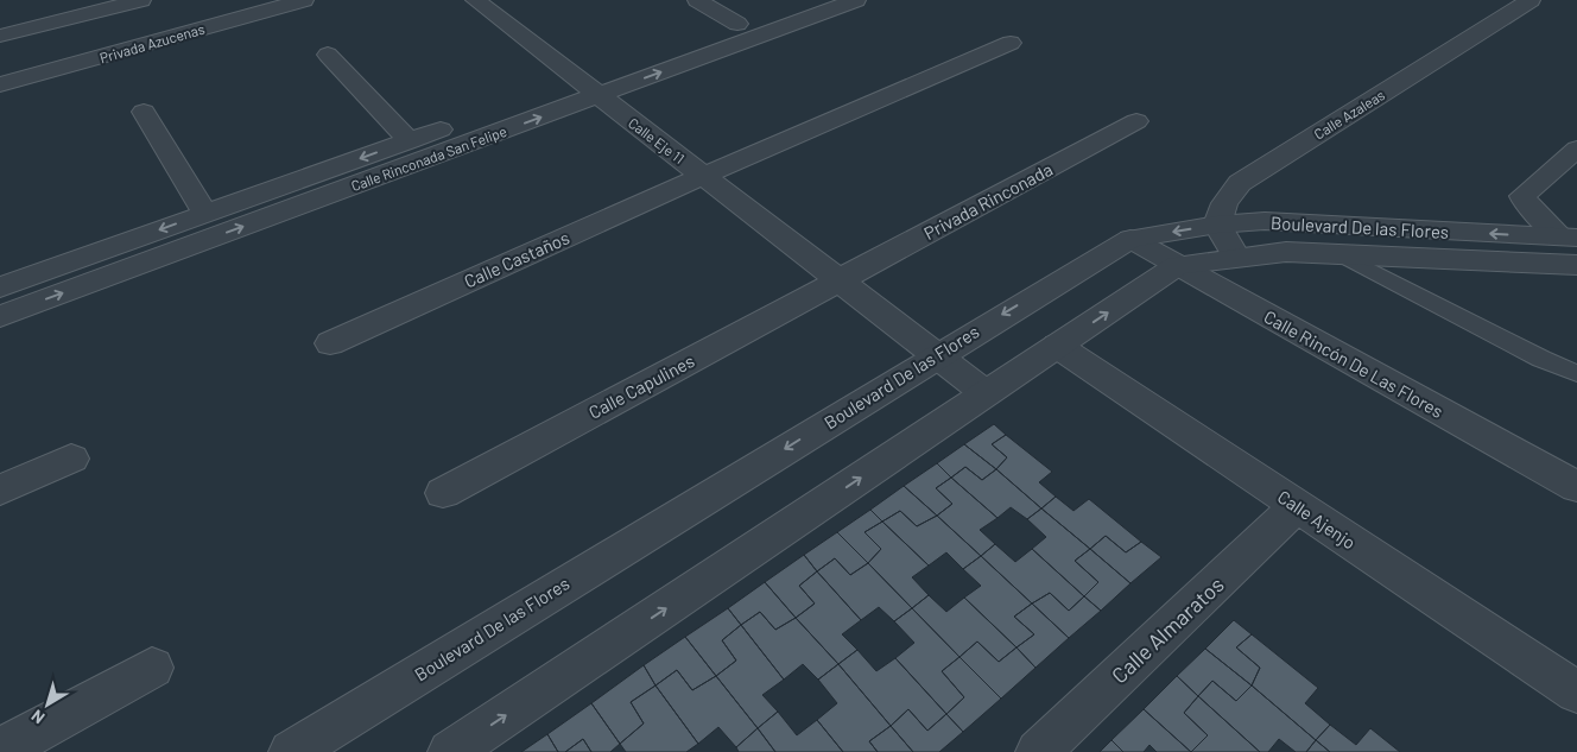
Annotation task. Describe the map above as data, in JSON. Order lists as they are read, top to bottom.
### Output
{
  "streets": {
    "street": [
      "Privada Azucenas",
      "Calle Azaleas",
      "Calle Eje 11",
      "Calle Rinconada San Felipe",
      "Privada Rinconada",
      "Boulevard De las Flores",
      "Calle Castaños",
      "Calle Rincón De Las Flores",
      "Calle Capulines",
      "Calle Ajenjo",
      "Calle Almaratos"
    ]
  },
  "crossings": [
    ["Calle Azaleas", "Boulevard De las Flores"],
    ["Calle Eje 11", "Calle Rinconada San Felipe"],
    ["Calle Eje 11", "Privada Rinconada"],
    ["Calle Eje 11", "Boulevard De las Flores"],
    ["Calle Eje 11", "Calle Castaños"],
    ["Calle Eje 11", "Calle Capulines"],
    ["Privada Rinconada", "Calle Capulines"],
    ["Boulevard De las Flores", "Calle Rincón De Las Flores"],
    ["Boulevard De las Flores", "Calle Ajenjo"],
    ["Calle Ajenjo", "Calle Almaratos"]
  ],
  "north": "bottom left"
}
